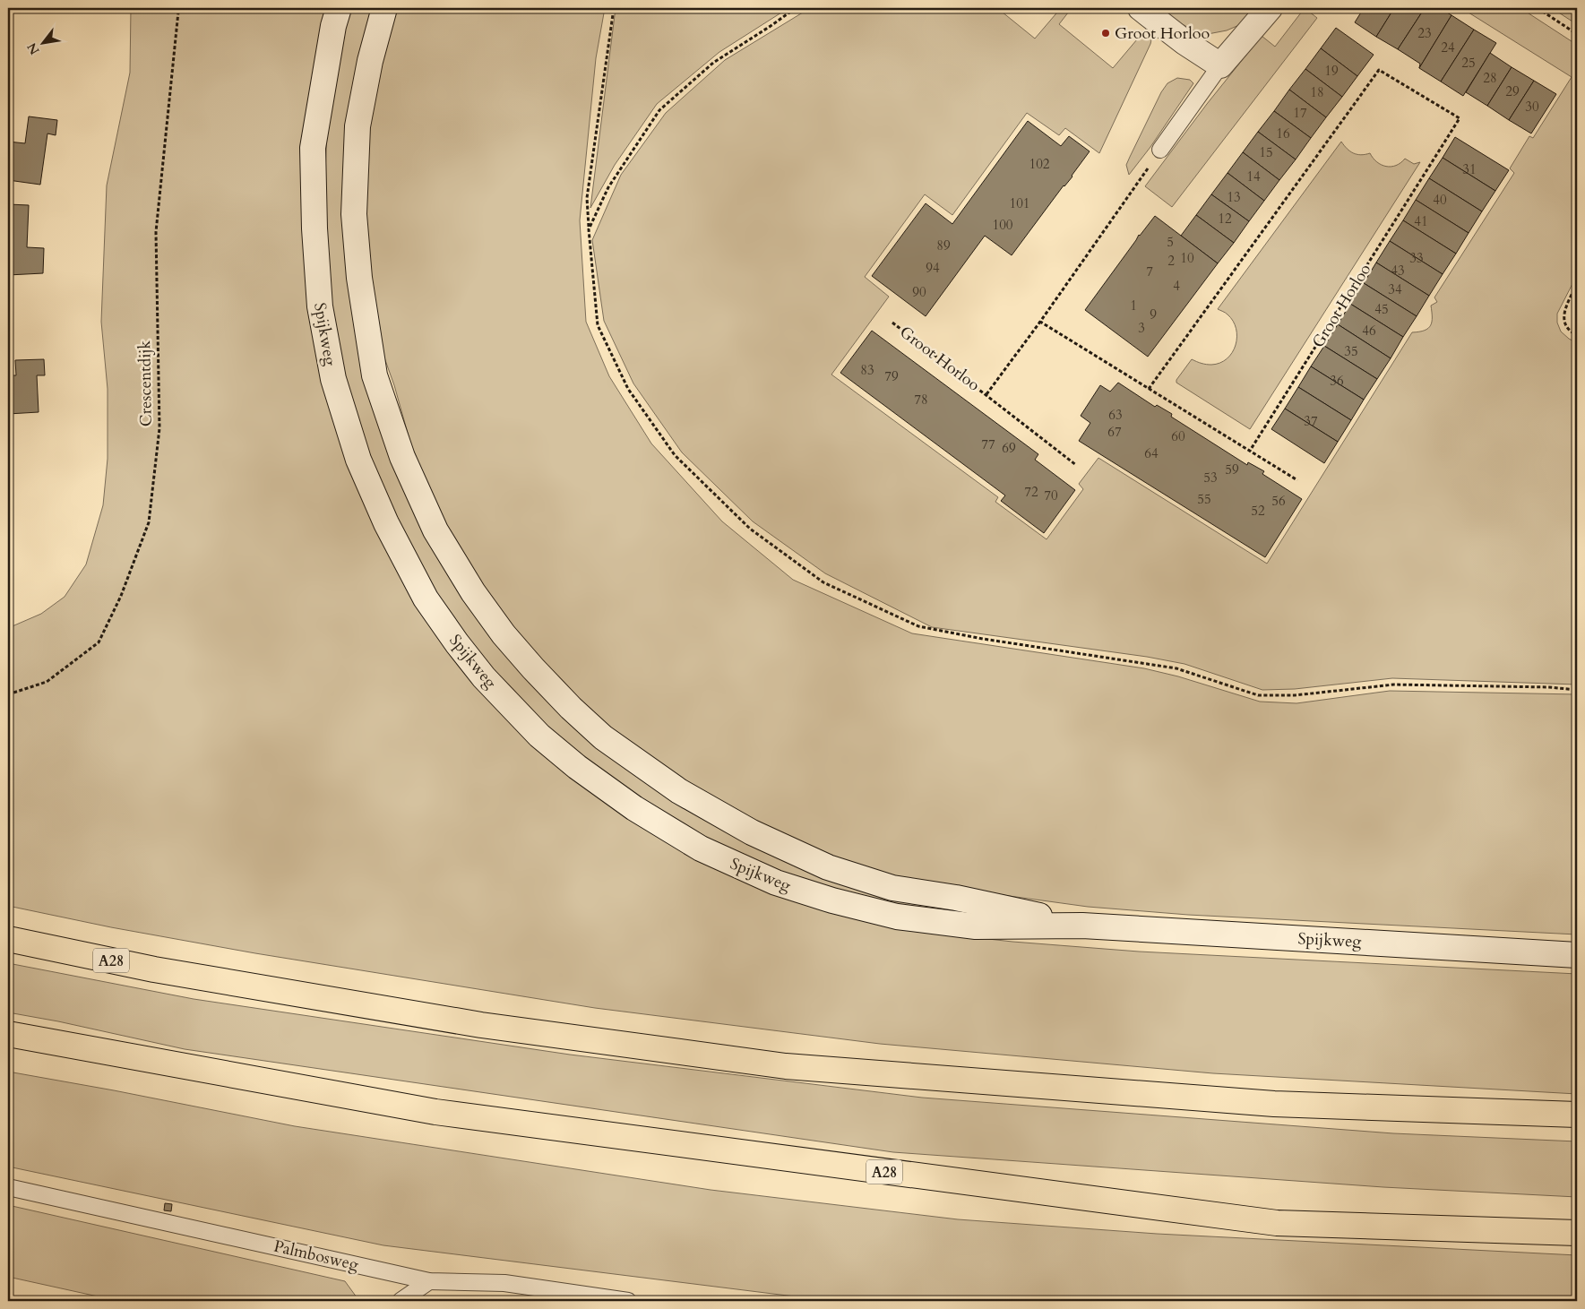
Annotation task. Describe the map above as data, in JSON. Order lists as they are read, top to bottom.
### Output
{
  "streets": {
    "highway": ["A28"],
    "main road": ["Spijkweg"],
    "lane": ["Palmbosweg"],
    "path": ["Groot Horloo", "Crescentdijk"]
  },
  "places": ["Groot Horloo"],
  "house_numbers": [
    "23",
    "24",
    "25",
    "19",
    "28",
    "29",
    "18",
    "30",
    "17",
    "16",
    "15",
    "102",
    "31",
    "14",
    "13",
    "40",
    "101",
    "12",
    "41",
    "100",
    "5",
    "89",
    "10",
    "33",
    "2",
    "94",
    "43",
    "7",
    "4",
    "34",
    "90",
    "1",
    "45",
    "9",
    "3",
    "46",
    "35",
    "83",
    "79",
    "36",
    "78",
    "63",
    "37",
    "67",
    "60",
    "77",
    "69",
    "64",
    "59",
    "53",
    "72",
    "70",
    "55",
    "56",
    "52"
  ],
  "north": "bottom left"
}
